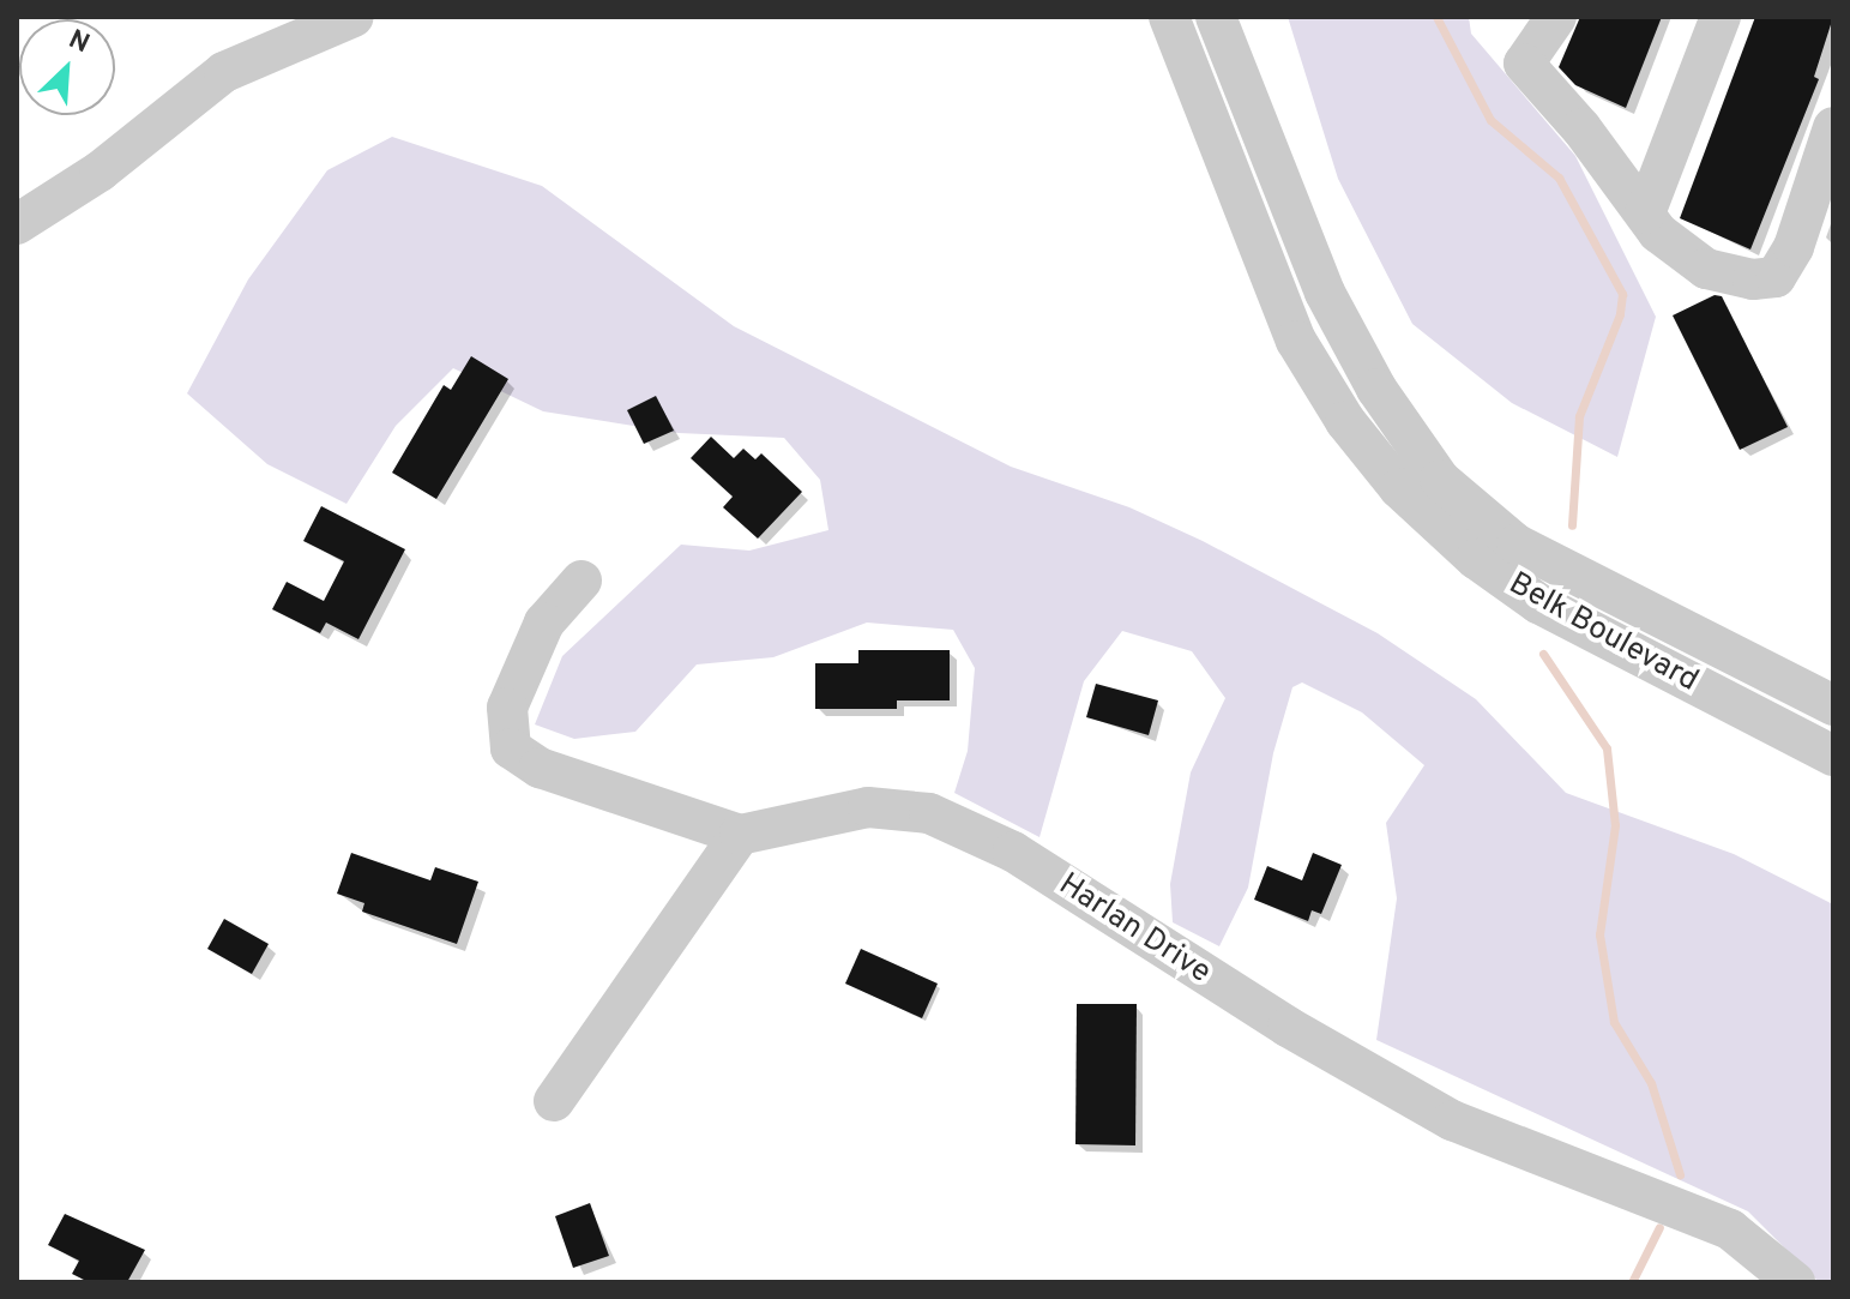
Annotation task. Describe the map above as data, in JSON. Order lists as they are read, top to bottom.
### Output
{
  "streets": {
    "street": ["Belk Boulevard", "Harlan Drive"]
  },
  "north": "top right"
}
